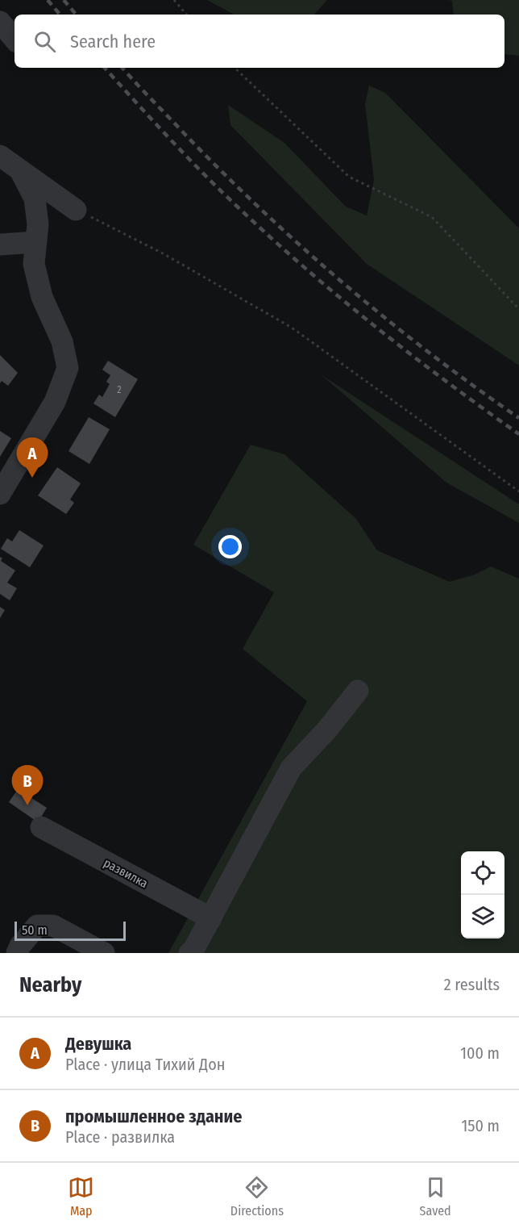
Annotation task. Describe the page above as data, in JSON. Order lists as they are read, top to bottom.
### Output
{
  "streets": {
    "street": ["развилка"]
  },
  "house_numbers": ["2"],
  "scale_bar": "50 m",
  "page": {
    "search": "Search here",
    "pins": ["A", "B"],
    "scale": "50 m",
    "heading": ["Nearby", "2 results"],
    "list": [
      {
        "mark": "A",
        "name": "Девушка",
        "note": "Place · улица Тихий Дон",
        "value": "100 m"
      },
      {
        "mark": "B",
        "name": "промышленное здание",
        "note": "Place · развилка",
        "value": "150 m"
      }
    ],
    "nav": ["Map", "Directions", "Saved"]
  }
}
